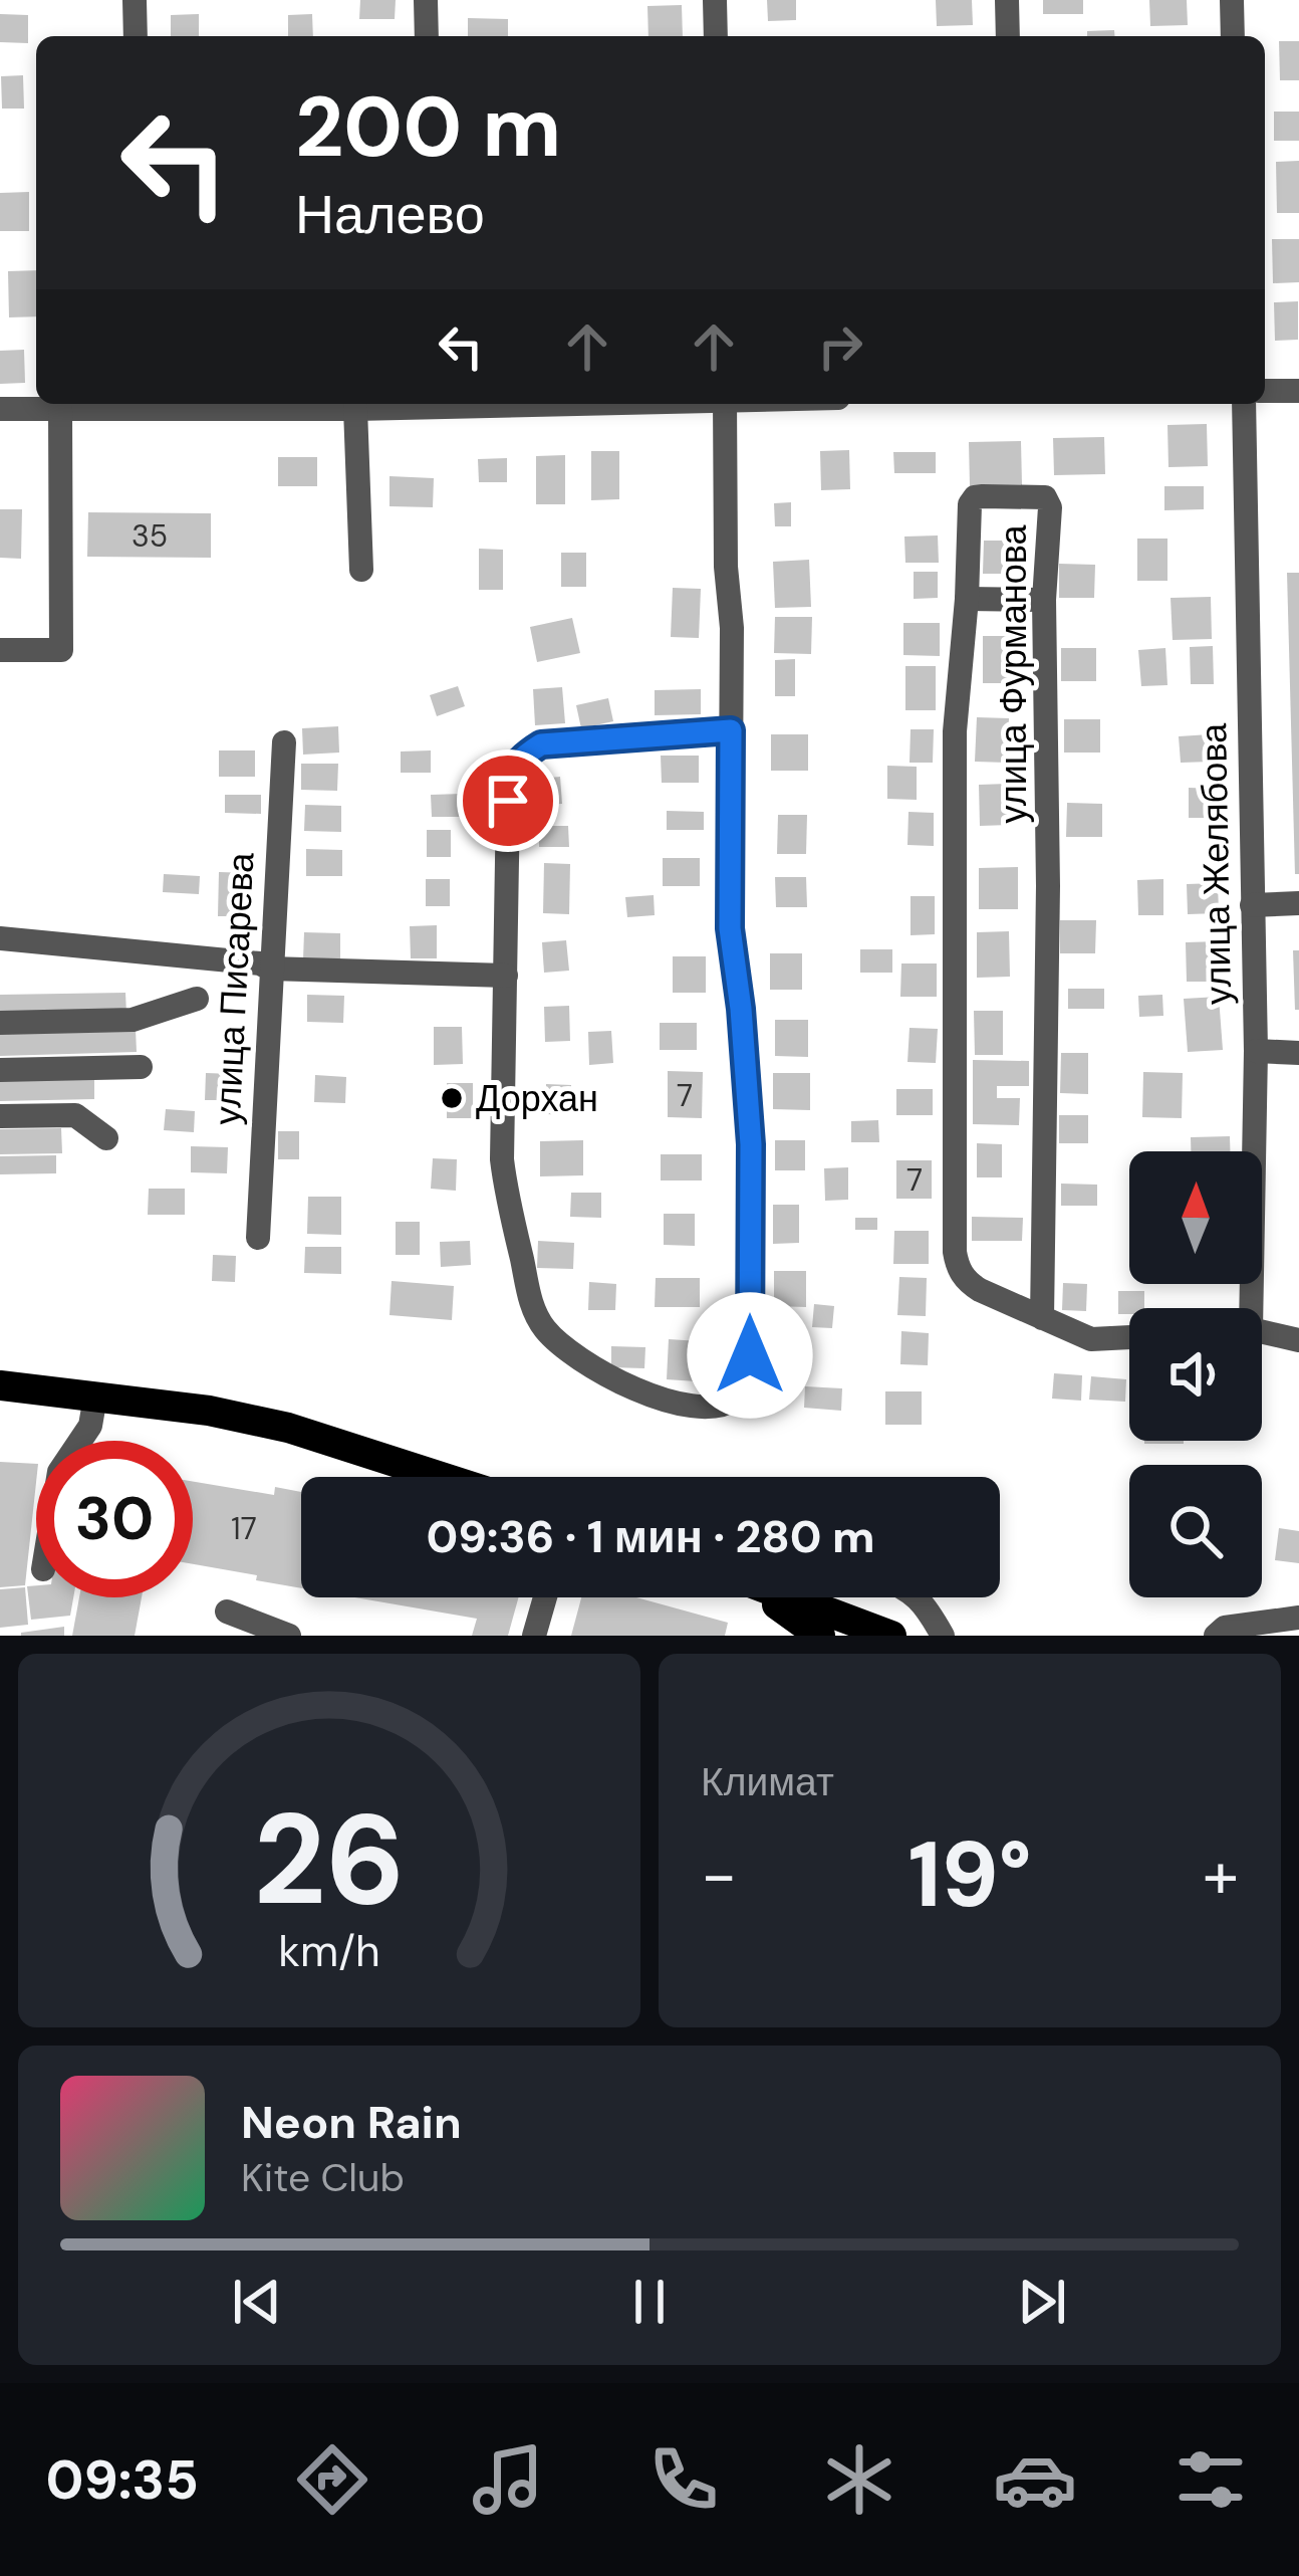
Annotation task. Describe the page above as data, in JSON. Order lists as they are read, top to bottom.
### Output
{
  "streets": {
    "street": ["улица Фурманова", "улица Желябова", "улица Писарева"]
  },
  "places": ["Дорхан"],
  "house_numbers": [
    "35",
    "7",
    "7",
    "17"
  ],
  "north": "top",
  "page": {
    "turn": ["200 m", "Налево"],
    "limit": "30",
    "trip": "09:36 · 1 мин · 280 m",
    "tile": "Климат",
    "heat": ["−", "19°", "+"],
    "song": ["Neon Rain", "Kite Club"],
    "tabs": "09:35",
    "gauge": ["26", "km/h"]
  }
}
